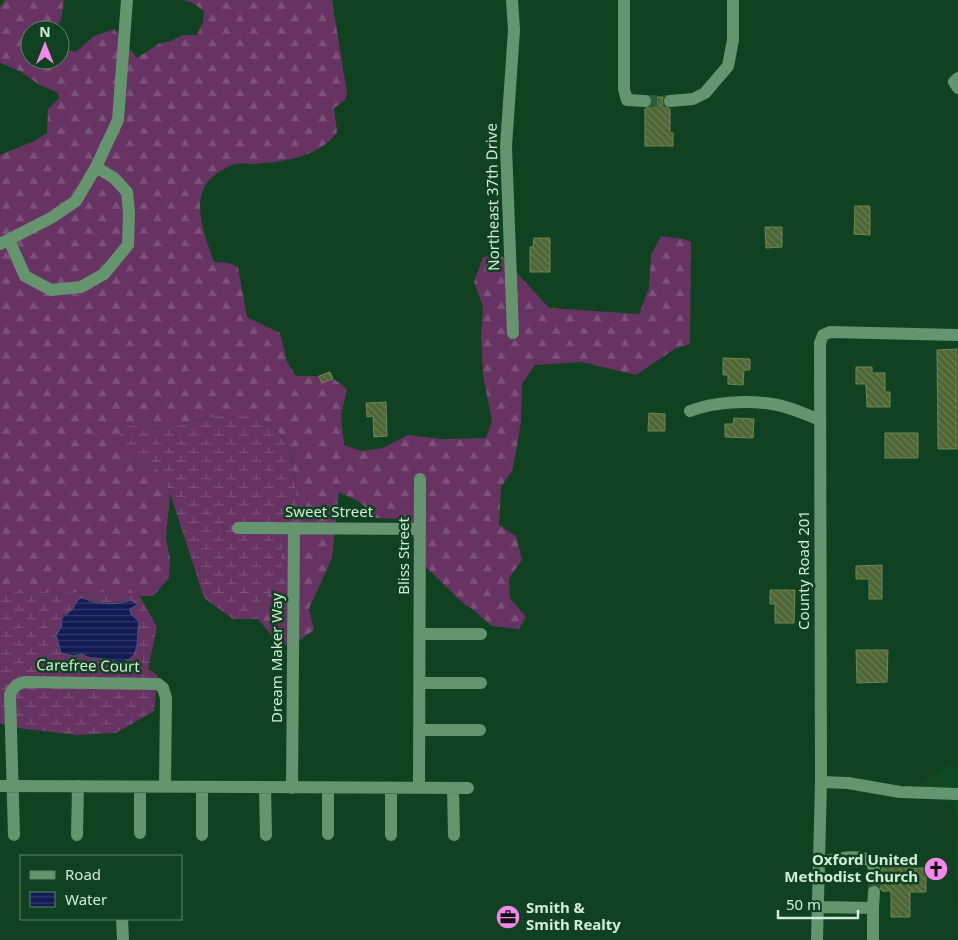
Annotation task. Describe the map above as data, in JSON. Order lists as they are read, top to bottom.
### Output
{
  "streets": {
    "street": [
      "Northeast 37th Drive",
      "Sweet Street",
      "Bliss Street",
      "County Road 201",
      "Dream Maker Way",
      "Carefree Court"
    ]
  },
  "crossings": [
    ["Sweet Street", "Bliss Street"],
    ["Sweet Street", "Dream Maker Way"]
  ],
  "places": {
    "church": ["Oxford United Methodist Church"],
    "office": ["Smith & Smith Realty"]
  },
  "legend": ["Road", "Water"],
  "scale_bar": "50 m",
  "north": "top"
}
